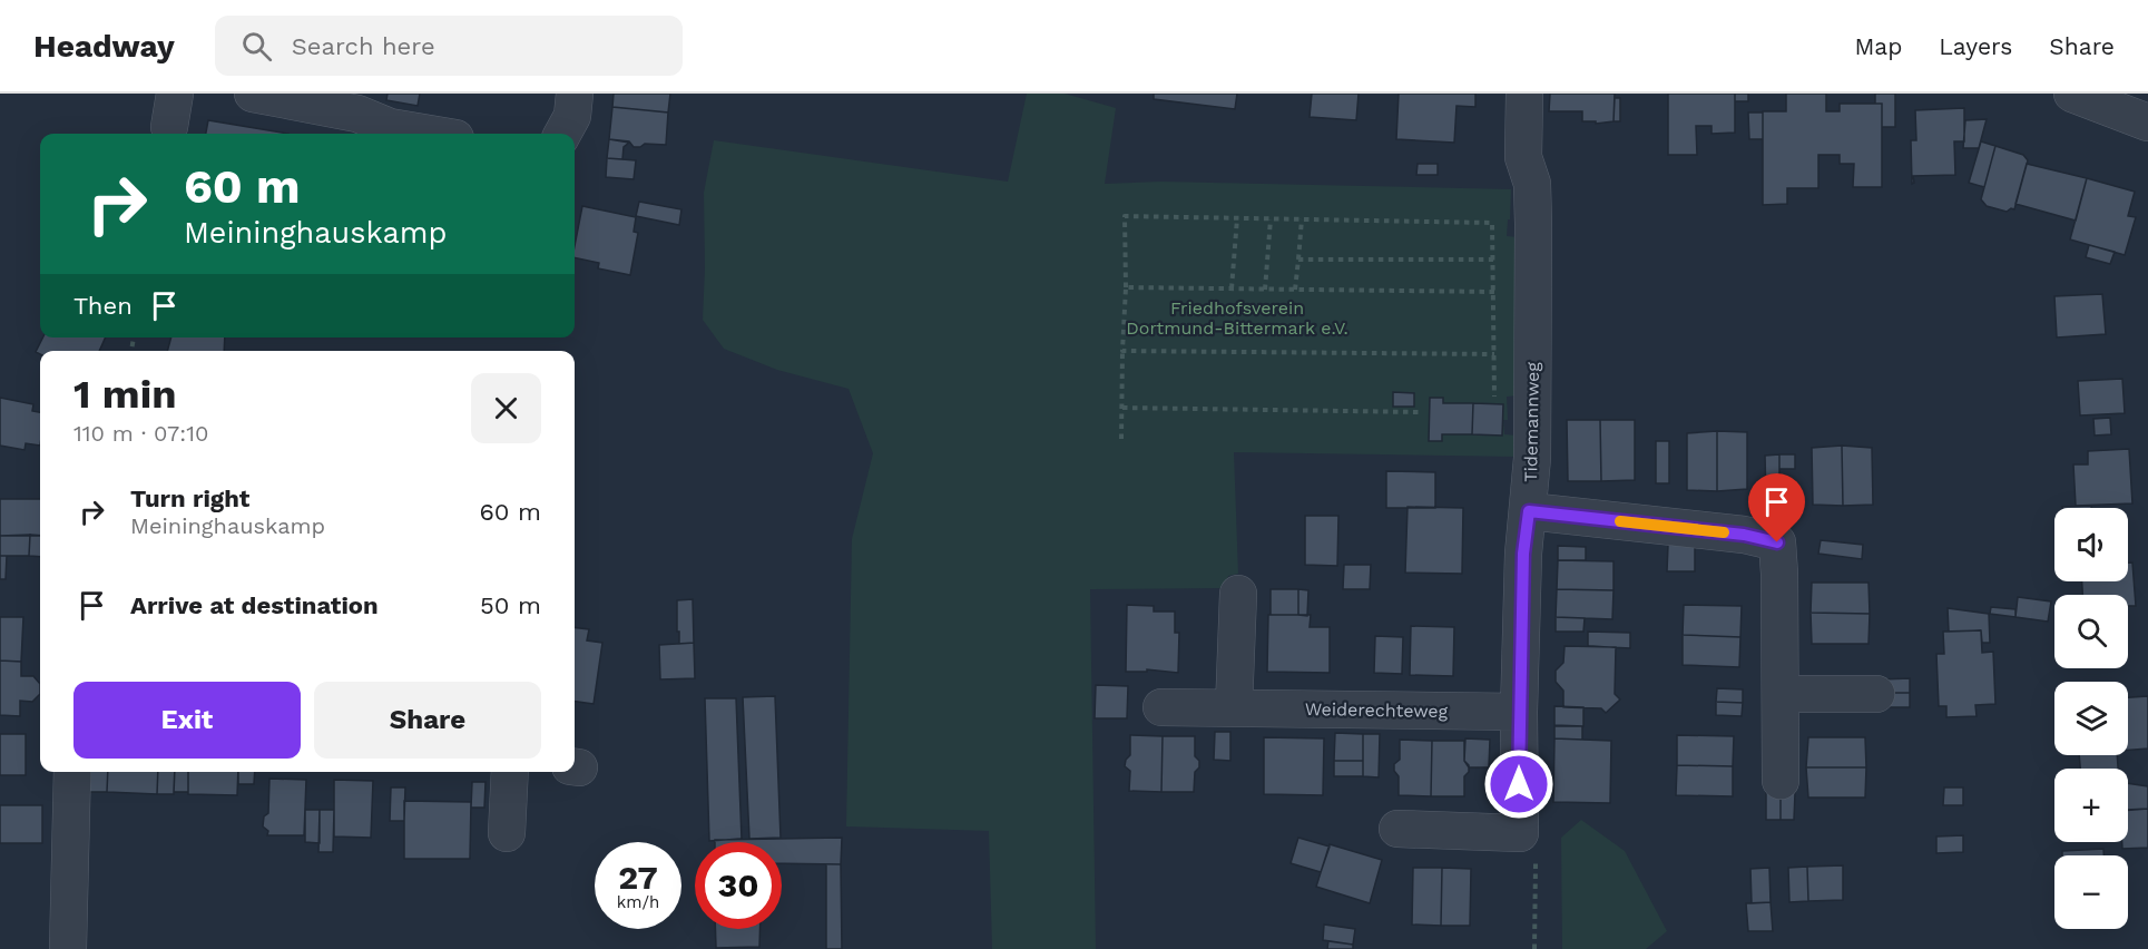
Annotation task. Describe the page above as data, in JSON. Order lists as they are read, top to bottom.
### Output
{
  "streets": {
    "street": ["Tidemannweg", "Weiderechteweg"]
  },
  "crossings": [
    ["Tidemannweg", "Weiderechteweg"]
  ],
  "parks": ["Friedhofsverein Dortmund-Bittermark e.V."],
  "page": {
    "header": "Headway",
    "search": "Search here",
    "nav": ["Map", "Layers", "Share"],
    "turn": ["60 m", "Meininghauskamp"],
    "then": "Then",
    "heading": ["1 min", "110 m · 07:10"],
    "list": [
      {
        "name": "Turn right",
        "note": "Meininghauskamp",
        "value": "60 m"
      },
      {
        "name": "Arrive at destination",
        "value": "50 m"
      }
    ],
    "map_buttons": ["+", "−"],
    "buttons": ["Exit", "Share"],
    "speed": "27 km/h",
    "limit": "30"
  }
}
